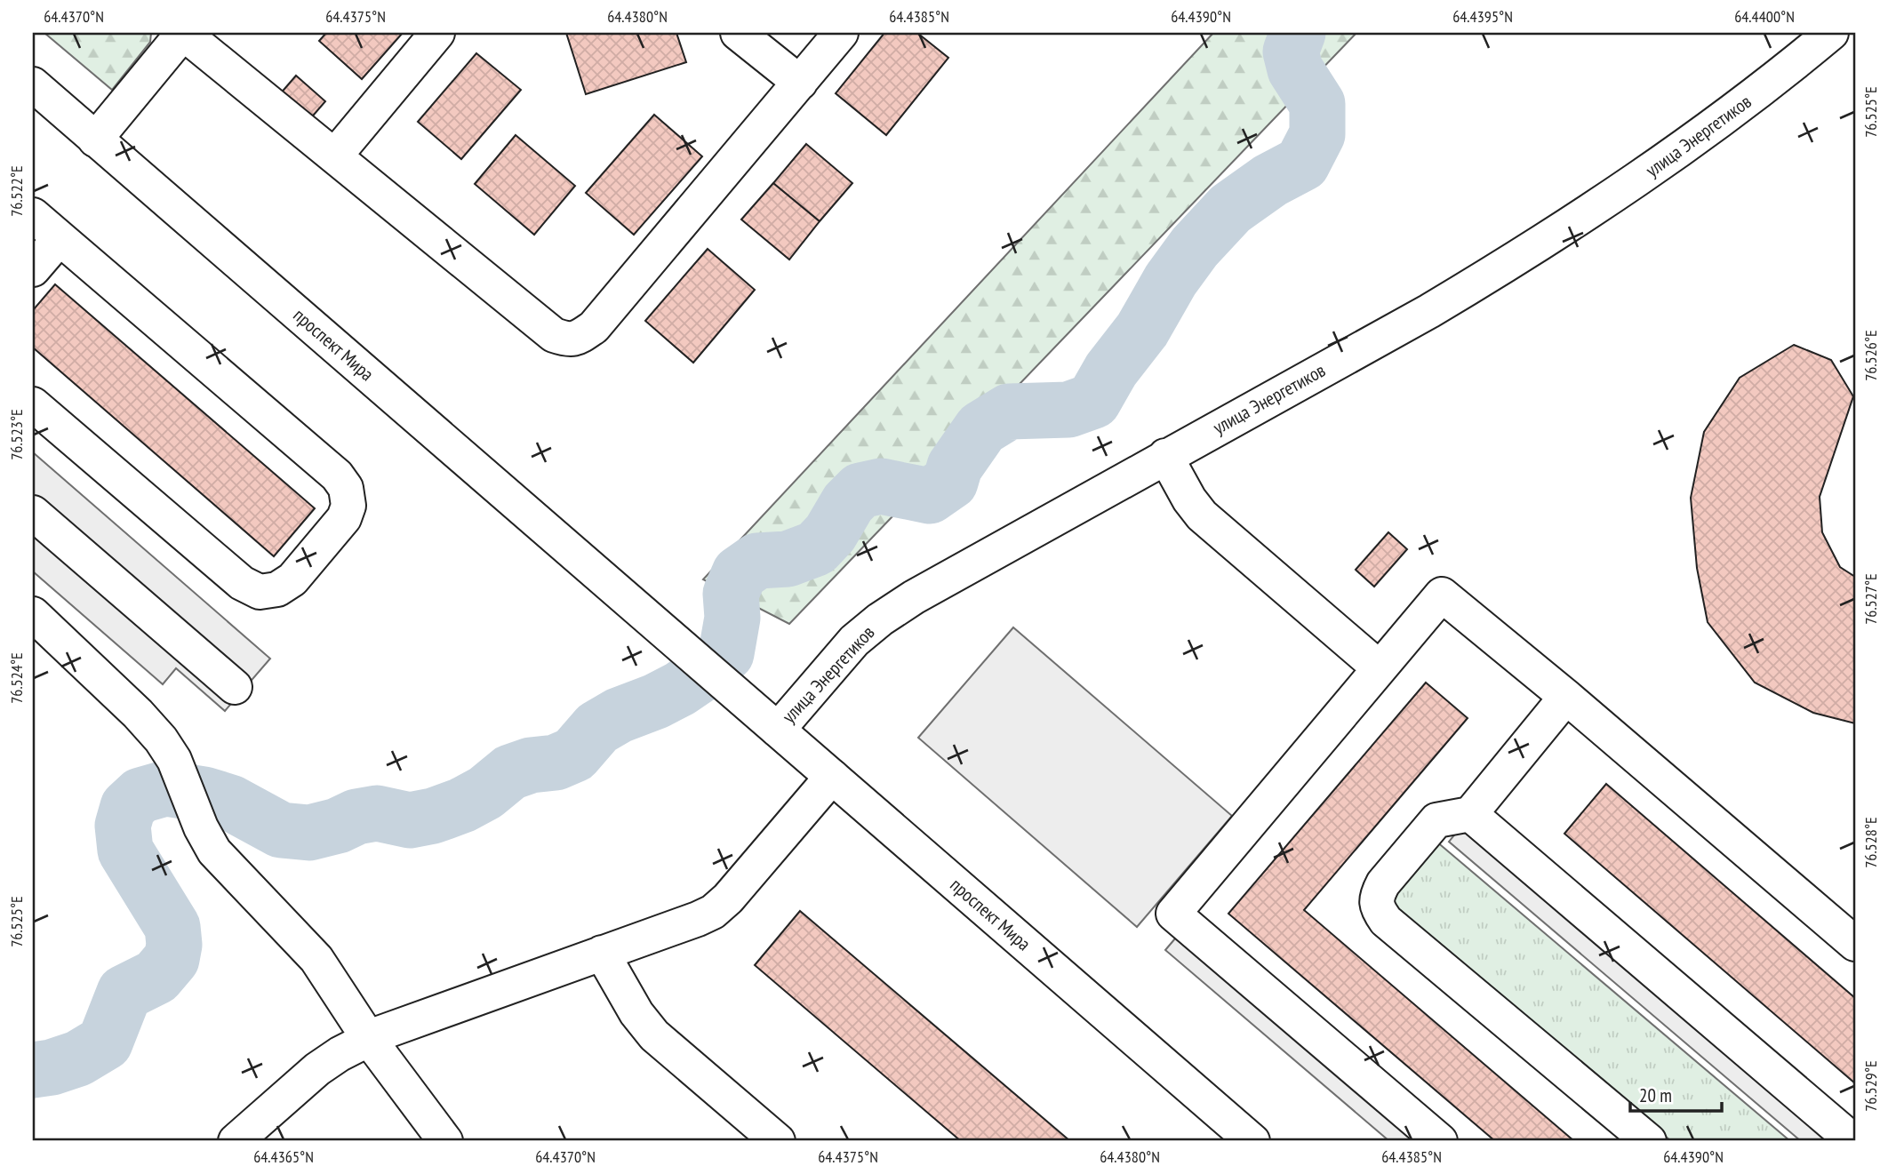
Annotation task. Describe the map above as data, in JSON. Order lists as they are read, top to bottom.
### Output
{
  "streets": {
    "street": ["улица Энергетиков", "проспект Мира"]
  },
  "crossings": [
    ["улица Энергетиков", "проспект Мира"]
  ],
  "scale_bar": "20 m",
  "coordinates": [
    "64.4370°N",
    "64.4375°N",
    "64.4380°N",
    "64.4385°N",
    "64.4390°N",
    "64.4395°N",
    "64.4400°N",
    "76.525°E",
    "76.522°E",
    "76.526°E",
    "76.523°E",
    "76.527°E",
    "76.524°E",
    "76.528°E",
    "76.529°E",
    "64.4365°N"
  ]
}
